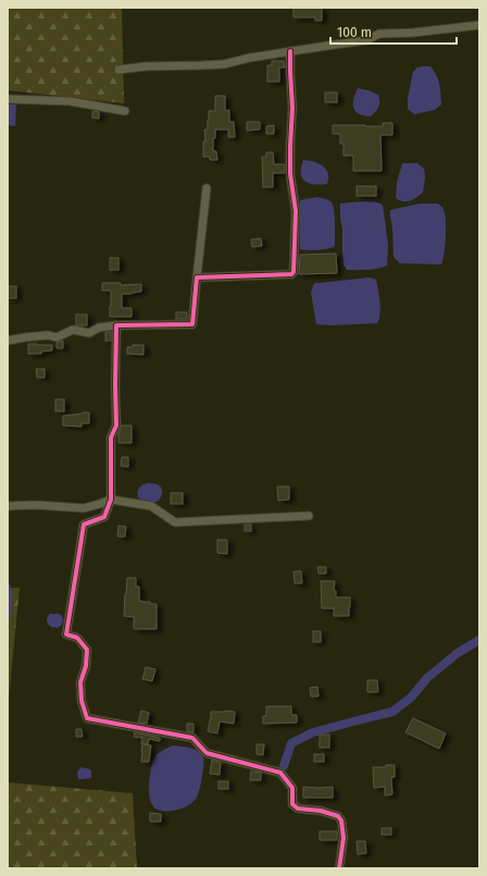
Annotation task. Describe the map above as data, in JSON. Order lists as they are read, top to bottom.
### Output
{
  "scale_bar": "100 m"
}
